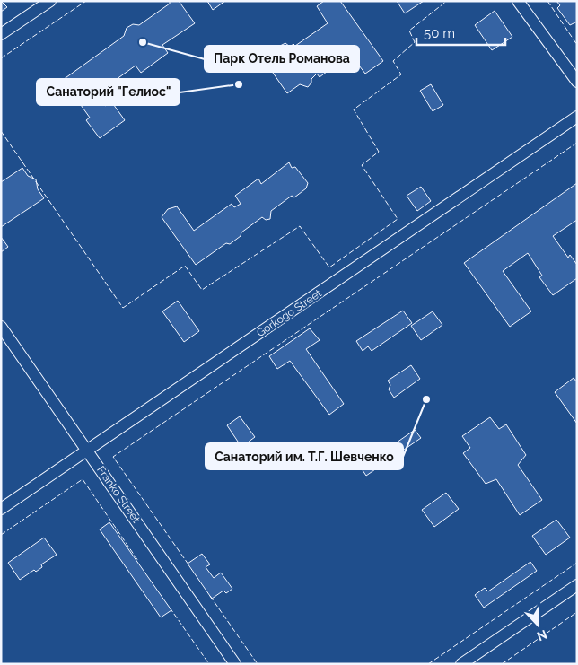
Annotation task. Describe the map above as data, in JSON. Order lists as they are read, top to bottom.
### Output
{
  "streets": {
    "street": ["Gorkogo Street", "Franko Street"]
  },
  "crossings": [
    ["Gorkogo Street", "Franko Street"]
  ],
  "places": ["Парк Отель Романова", "Санаторий \"Гелиос\"", "Санаторий им. Т.Г. Шевченко"],
  "scale_bar": "50 m",
  "north": "bottom"
}
